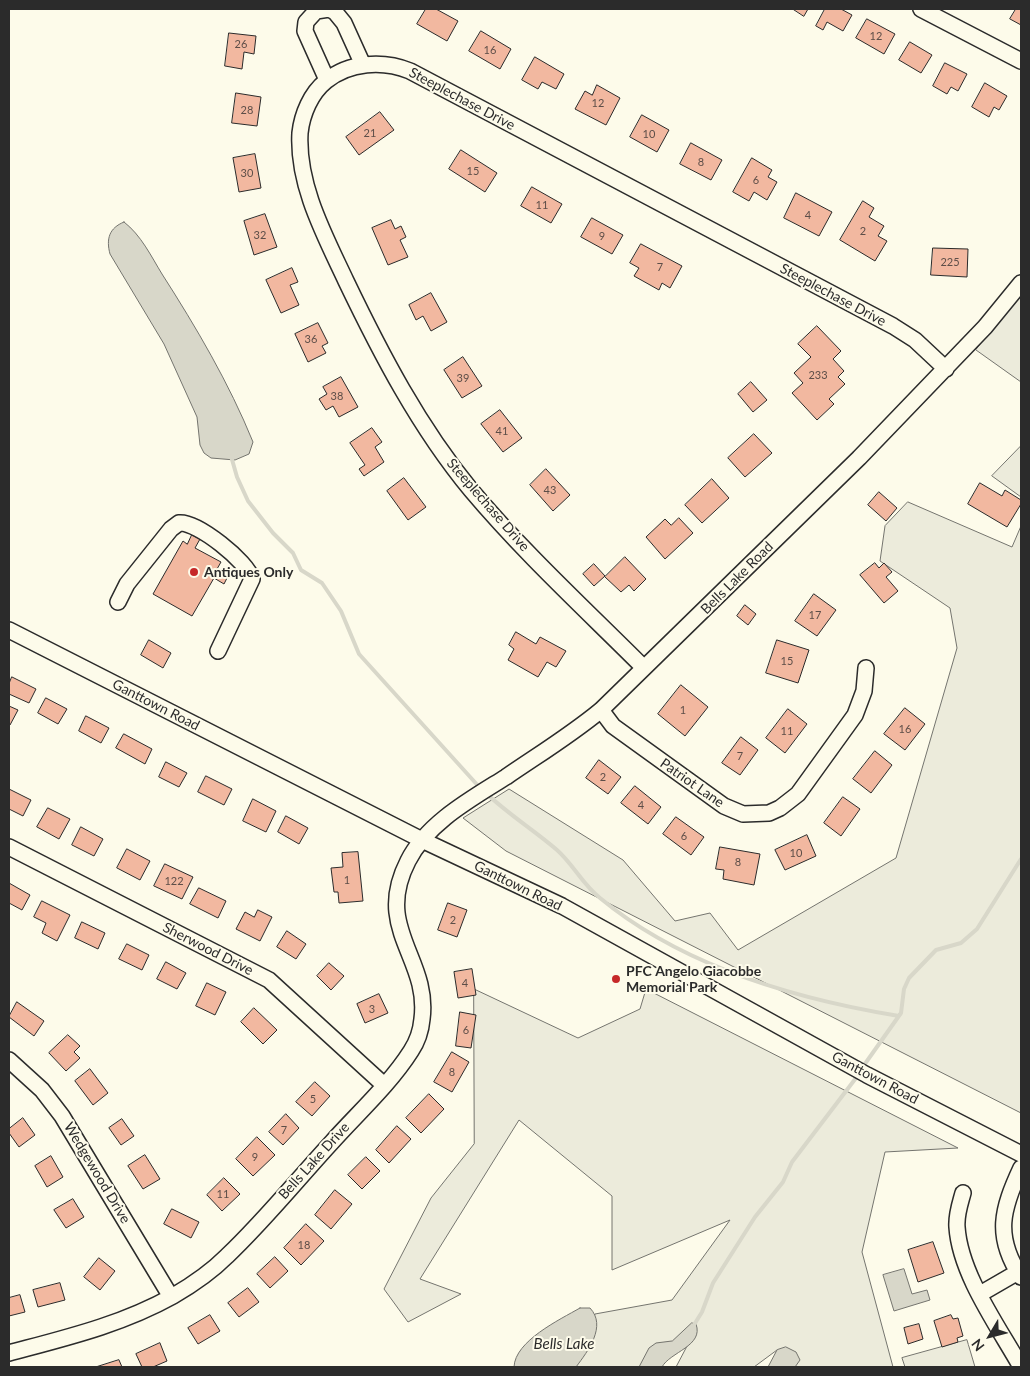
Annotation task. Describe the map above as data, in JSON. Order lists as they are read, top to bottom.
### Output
{
  "streets": {
    "street": [
      "Steeplechase Drive",
      "Bells Lake Road",
      "Ganttown Road",
      "Patriot Lane",
      "Sherwood Drive",
      "Bells Lake Drive",
      "Wedgewood Drive"
    ]
  },
  "crossings": [
    ["Steeplechase Drive", "Bells Lake Road"],
    ["Bells Lake Road", "Ganttown Road"],
    ["Bells Lake Road", "Patriot Lane"],
    ["Bells Lake Road", "Bells Lake Drive"],
    ["Ganttown Road", "Bells Lake Drive"],
    ["Sherwood Drive", "Bells Lake Drive"],
    ["Bells Lake Drive", "Wedgewood Drive"]
  ],
  "water": ["Bells Lake"],
  "places": ["Antiques Only", "PFC Angelo Giacobbe Memorial Park"],
  "house_numbers": [
    "12",
    "26",
    "16",
    "12",
    "28",
    "21",
    "10",
    "8",
    "15",
    "30",
    "6",
    "11",
    "4",
    "2",
    "32",
    "9",
    "225",
    "7",
    "36",
    "233",
    "39",
    "38",
    "41",
    "43",
    "17",
    "15",
    "1",
    "16",
    "11",
    "7",
    "2",
    "4",
    "6",
    "10",
    "8",
    "1",
    "122",
    "2",
    "4",
    "3",
    "6",
    "8",
    "5",
    "7",
    "9",
    "11",
    "18"
  ],
  "north": "bottom left"
}
